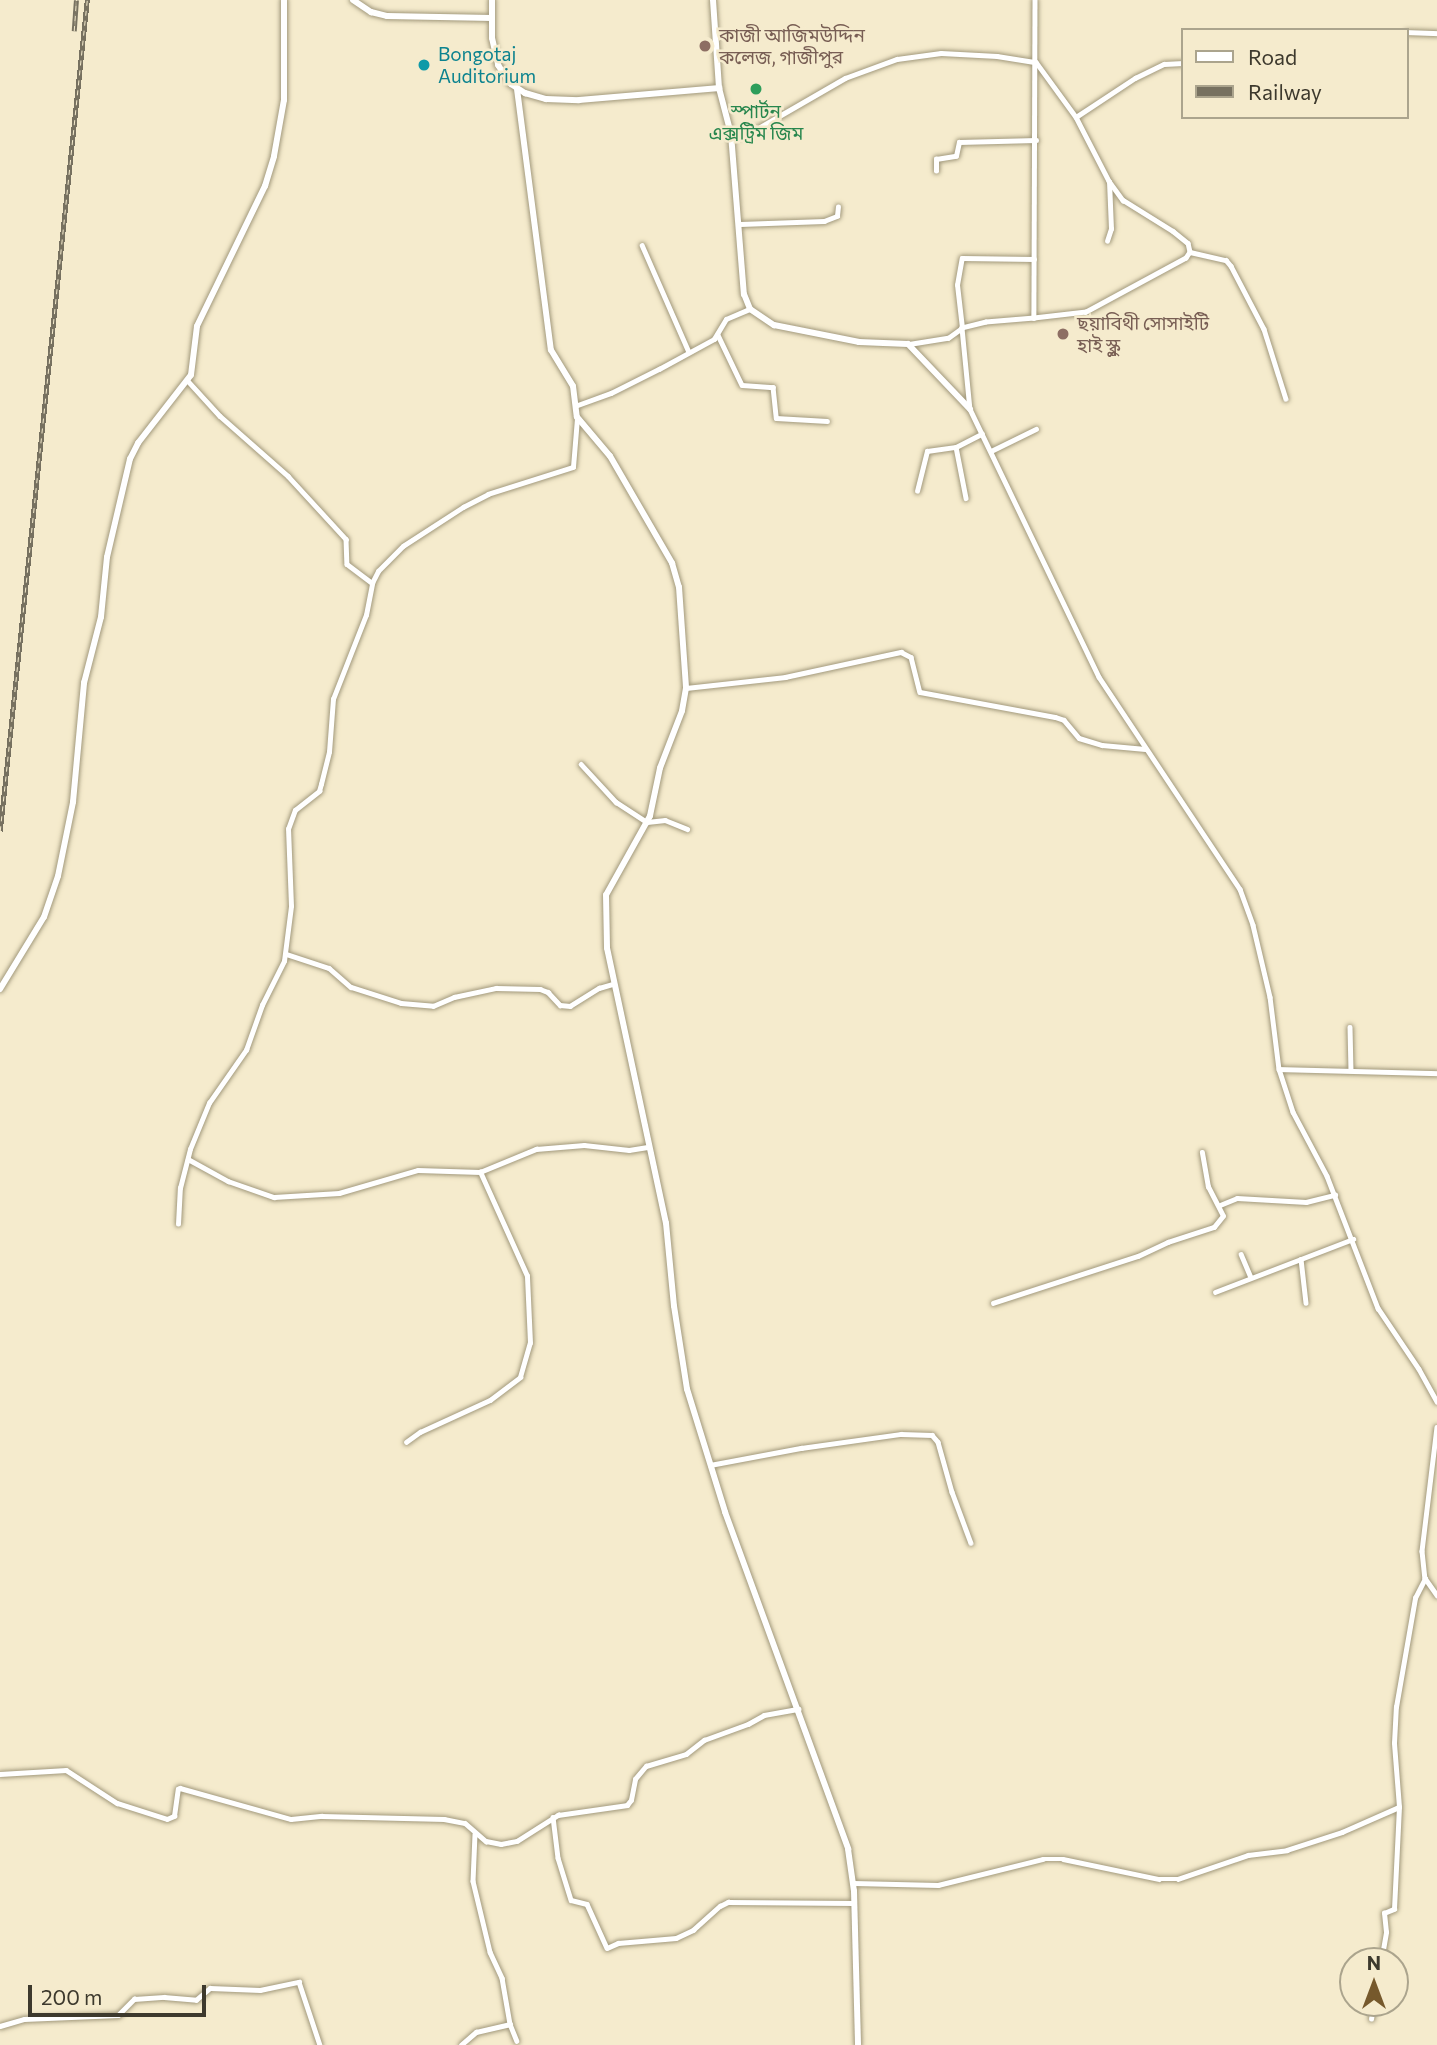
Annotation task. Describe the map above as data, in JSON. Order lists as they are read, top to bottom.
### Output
{
  "places": [
    "কাজী আজিমউদ্দিন কলেজ, গাজীপুর",
    "Bongotaj Auditorium",
    "স্পার্টন এক্সট্রিম জিম",
    "ছয়াবিথী সোসাইটি হাই স্কুল"
  ],
  "legend": ["Road", "Railway"],
  "scale_bar": "200 m",
  "north": "top"
}
